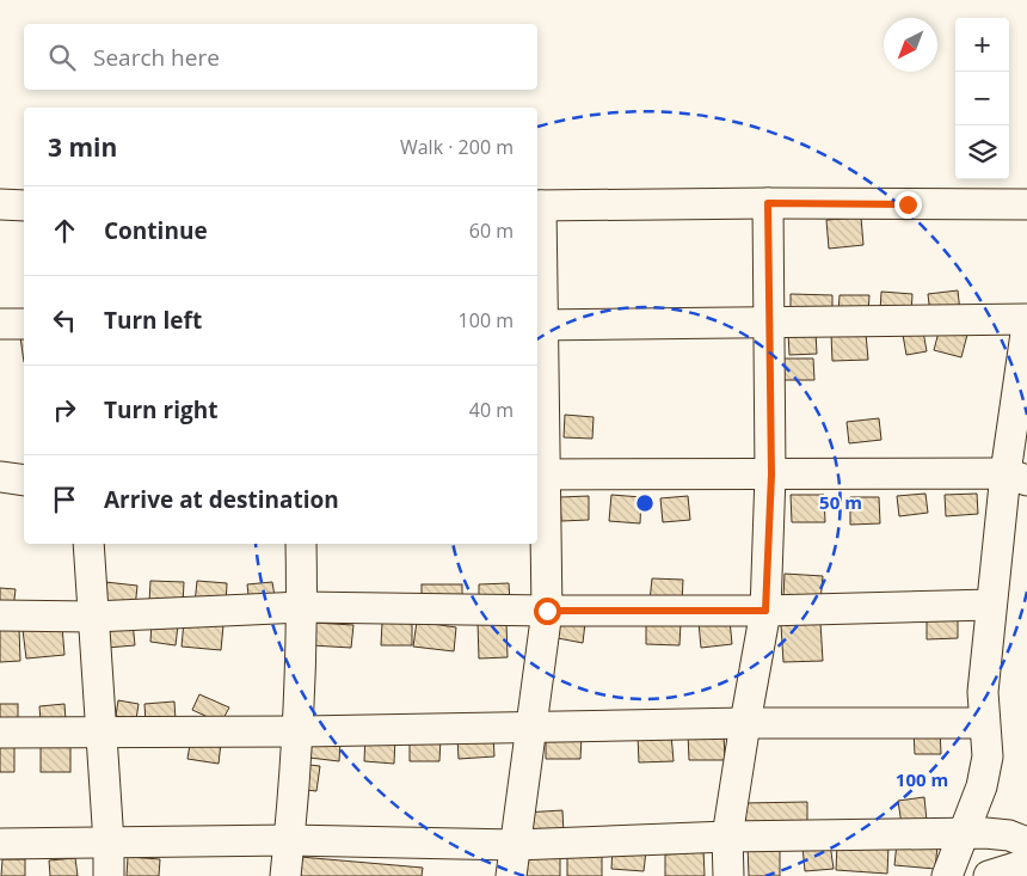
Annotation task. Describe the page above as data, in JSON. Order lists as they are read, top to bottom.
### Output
{
  "north": "bottom left",
  "page": {
    "map_buttons": ["+", "−"],
    "search": "Search here",
    "heading": ["3 min", "Walk · 200 m"],
    "list": [
      ["Continue", "60 m"],
      ["Turn left", "100 m"],
      ["Turn right", "40 m"],
      "Arrive at destination"
    ]
  },
  "rings": ["50 m", "100 m"]
}
